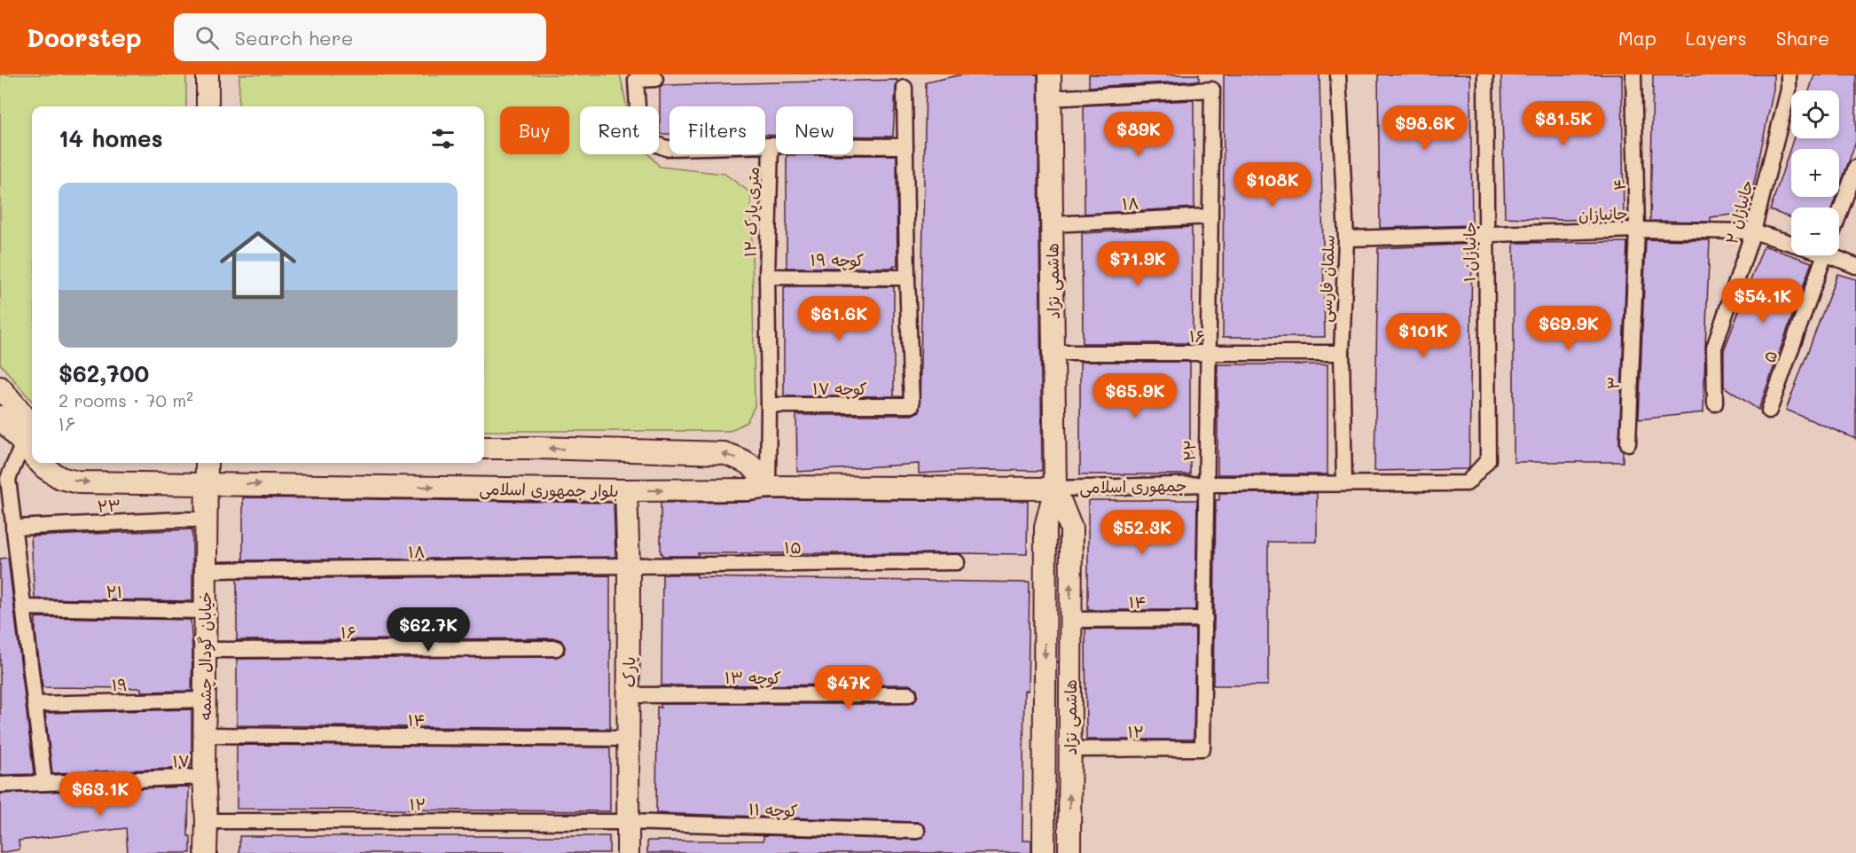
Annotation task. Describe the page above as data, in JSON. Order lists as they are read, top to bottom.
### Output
{
  "streets": {
    "main road": [
      "هاشمی نژاد",
      "جمهوری اسلامی",
      "بلوار جمهوری اسلامی",
      "خیابان گودال چشمه",
      "پارک"
    ],
    "street": [
      "۴",
      "۱۸",
      "۱۲ متری پارک",
      "جانبازان ۲",
      "جانبازان",
      "جانبازان ۱",
      "کوچه ۱۹",
      "سلمان فارسی",
      "۱۶",
      "۵",
      "۳",
      "کوچه ۱۷",
      "۲۲",
      "۲۳",
      "۱۵",
      "۲۱",
      "۱۴",
      "کوچه ۱۳",
      "۱۹",
      "۱۲",
      "۱۷",
      "کوچه ۱۱"
    ]
  },
  "crossings": [
    ["۴", "جانبازان"],
    ["۴", "۳"],
    ["۱۸", "هاشمی نژاد"],
    ["۱۸", "۲۲"],
    ["۱۸", "۱۵"],
    ["۱۸", "خیابان گودال چشمه"],
    ["۱۸", "پارک"],
    ["۱۲ متری پارک", "کوچه ۱۹"],
    ["۱۲ متری پارک", "کوچه ۱۷"],
    ["۱۲ متری پارک", "جمهوری اسلامی"],
    ["۱۲ متری پارک", "بلوار جمهوری اسلامی"],
    ["جانبازان ۲", "جانبازان"],
    ["جانبازان", "جانبازان ۱"],
    ["جانبازان", "سلمان فارسی"],
    ["جانبازان", "۳"],
    ["جانبازان ۱", "جمهوری اسلامی"],
    ["کوچه ۱۹", "کوچه ۱۷"],
    ["سلمان فارسی", "۱۶"],
    ["سلمان فارسی", "جمهوری اسلامی"],
    ["هاشمی نژاد", "۱۶"],
    ["هاشمی نژاد", "۲۲"],
    ["هاشمی نژاد", "جمهوری اسلامی"],
    ["هاشمی نژاد", "۱۴"],
    ["هاشمی نژاد", "۱۲"],
    ["۱۶", "۲۲"],
    ["۱۶", "خیابان گودال چشمه"],
    ["۲۲", "جمهوری اسلامی"],
    ["۲۲", "۱۴"],
    ["۲۲", "۱۲"],
    ["جمهوری اسلامی", "بلوار جمهوری اسلامی"],
    ["بلوار جمهوری اسلامی", "خیابان گودال چشمه"],
    ["بلوار جمهوری اسلامی", "پارک"],
    ["۲۳", "خیابان گودال چشمه"],
    ["۱۵", "پارک"],
    ["۲۱", "خیابان گودال چشمه"],
    ["۱۴", "خیابان گودال چشمه"],
    ["۱۴", "پارک"],
    ["خیابان گودال چشمه", "۱۹"],
    ["خیابان گودال چشمه", "۱۲"],
    ["خیابان گودال چشمه", "۱۷"],
    ["پارک", "کوچه ۱۳"],
    ["پارک", "۱۲"],
    ["پارک", "کوچه ۱۱"],
    ["۱۲", "کوچه ۱۱"]
  ],
  "page": {
    "header": "Doorstep",
    "search": "Search here",
    "nav": ["Map", "Layers", "Share"],
    "map_buttons": ["+", "−"],
    "price": [
      "$81.5K",
      "$98.6K",
      "$89K",
      "$108K",
      "$71.9K",
      "$54.1K",
      "$61.6K",
      "$69.9K",
      "$101K",
      "$65.9K",
      "$52.3K",
      "$62.7K",
      "$47K",
      "$63.1K"
    ],
    "chip": [
      "Buy",
      "Rent",
      "Filters",
      "New"
    ],
    "heading": "14 homes",
    "list": [
      {
        "name": "$62,700",
        "note": "2 rooms · 70 m² · ۱۶"
      }
    ]
  }
}
